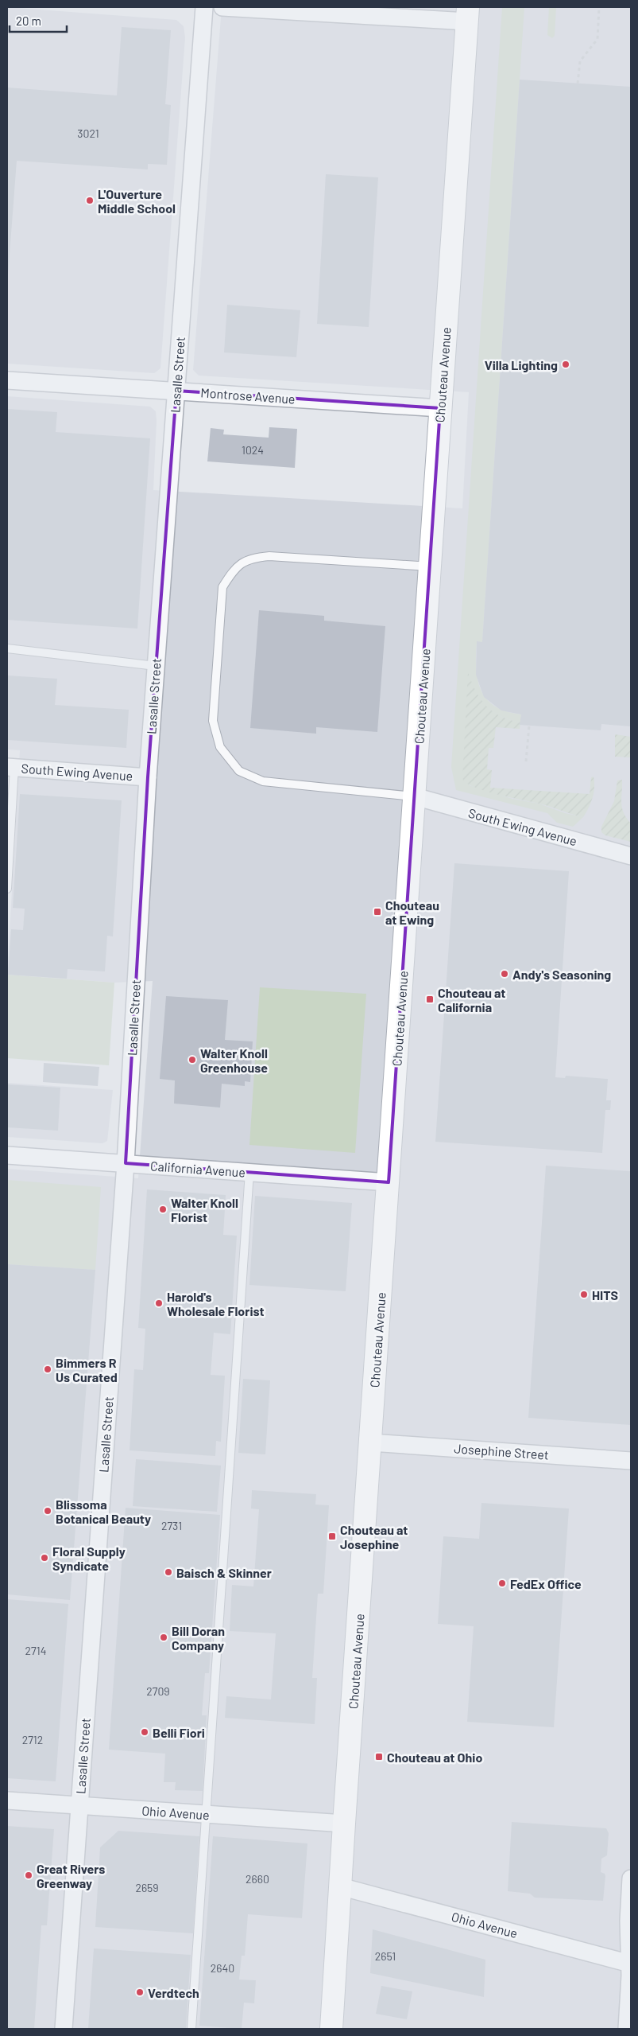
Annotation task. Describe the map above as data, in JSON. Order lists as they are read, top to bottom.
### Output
{
  "streets": {
    "main road": ["Chouteau Avenue"],
    "street": [
      "Lasalle Street",
      "Montrose Avenue",
      "South Ewing Avenue",
      "California Avenue",
      "Josephine Street",
      "Ohio Avenue"
    ]
  },
  "crossings": [
    ["Lasalle Street", "Montrose Avenue"],
    ["Lasalle Street", "South Ewing Avenue"],
    ["Lasalle Street", "California Avenue"],
    ["Lasalle Street", "Ohio Avenue"],
    ["Chouteau Avenue", "Montrose Avenue"],
    ["Chouteau Avenue", "South Ewing Avenue"],
    ["Chouteau Avenue", "California Avenue"],
    ["Chouteau Avenue", "Josephine Street"],
    ["Chouteau Avenue", "Ohio Avenue"]
  ],
  "places": {
    "other": [
      "L'Ouverture Middle School",
      "Villa Lighting",
      "Andy's Seasoning",
      "Walter Knoll Greenhouse",
      "Walter Knoll Florist",
      "HITS",
      "Harold's Wholesale Florist",
      "Bimmers R Us Curated",
      "Blissoma Botanical Beauty",
      "Floral Supply Syndicate",
      "Baisch & Skinner",
      "FedEx Office",
      "Bill Doran Company",
      "Belli Fiori",
      "Great Rivers Greenway",
      "Verdtech"
    ],
    "transit": [
      "Chouteau at Ewing",
      "Chouteau at California",
      "Chouteau at Josephine",
      "Chouteau at Ohio"
    ]
  },
  "house_numbers": [
    "3021",
    "1024",
    "2731",
    "2714",
    "2709",
    "2712",
    "2660",
    "2659",
    "2651",
    "2640"
  ],
  "scale_bar": "20 m"
}
